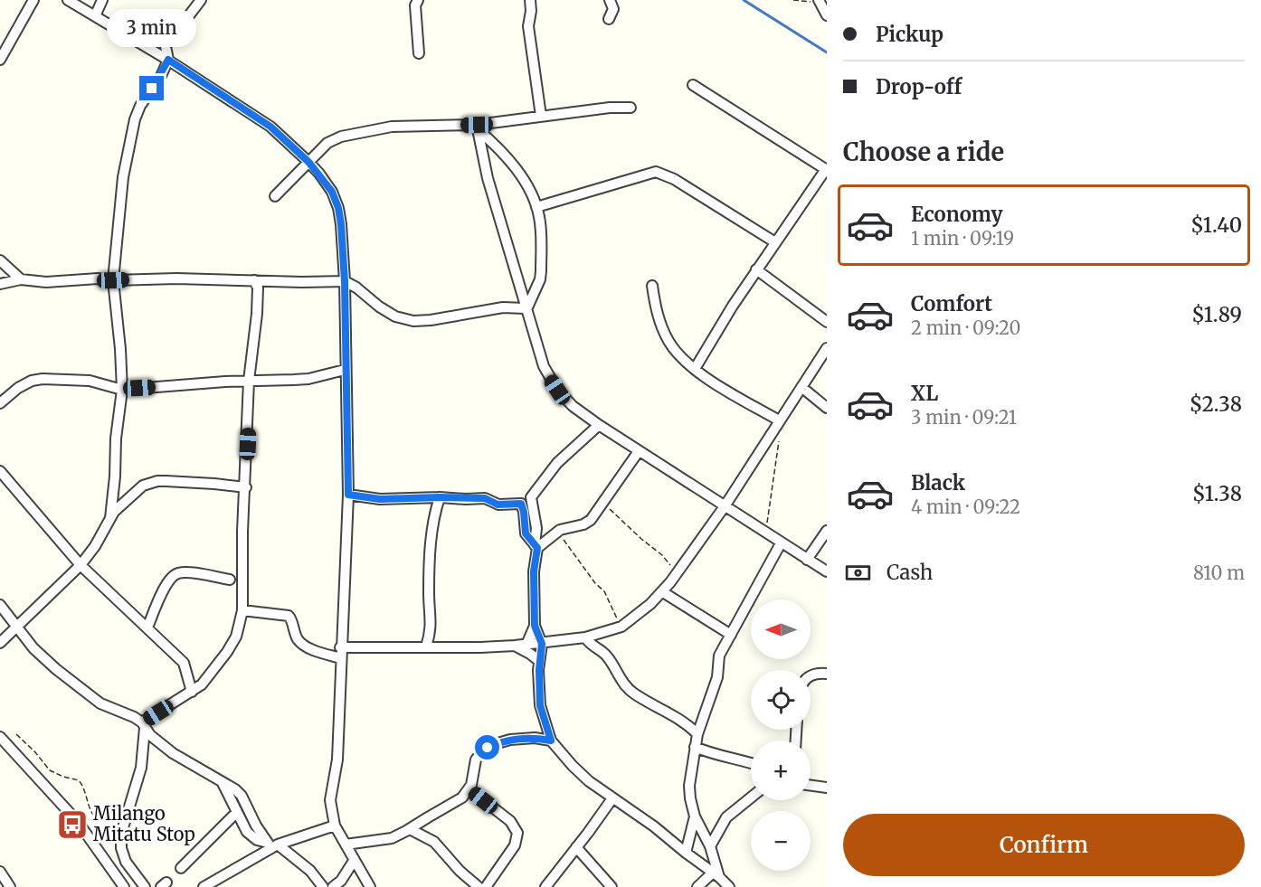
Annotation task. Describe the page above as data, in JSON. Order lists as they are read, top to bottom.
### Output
{
  "places": {
    "bus stop": ["Milango Mitatu Stop"]
  },
  "north": "left",
  "page": {
    "banner": ["Pickup", "Drop-off"],
    "bubble": "3 min",
    "heading": "Choose a ride",
    "list": [
      {
        "name": "Economy",
        "note": "1 min · 09:19",
        "value": "$1.40"
      },
      {
        "name": "Comfort",
        "note": "2 min · 09:20",
        "value": "$1.89"
      },
      {
        "name": "XL",
        "note": "3 min · 09:21",
        "value": "$2.38"
      },
      {
        "name": "Black",
        "note": "4 min · 09:22",
        "value": "$1.38"
      }
    ],
    "pay": ["Cash", "810 m"],
    "map_buttons": ["+", "−"],
    "buttons": "Confirm"
  }
}
